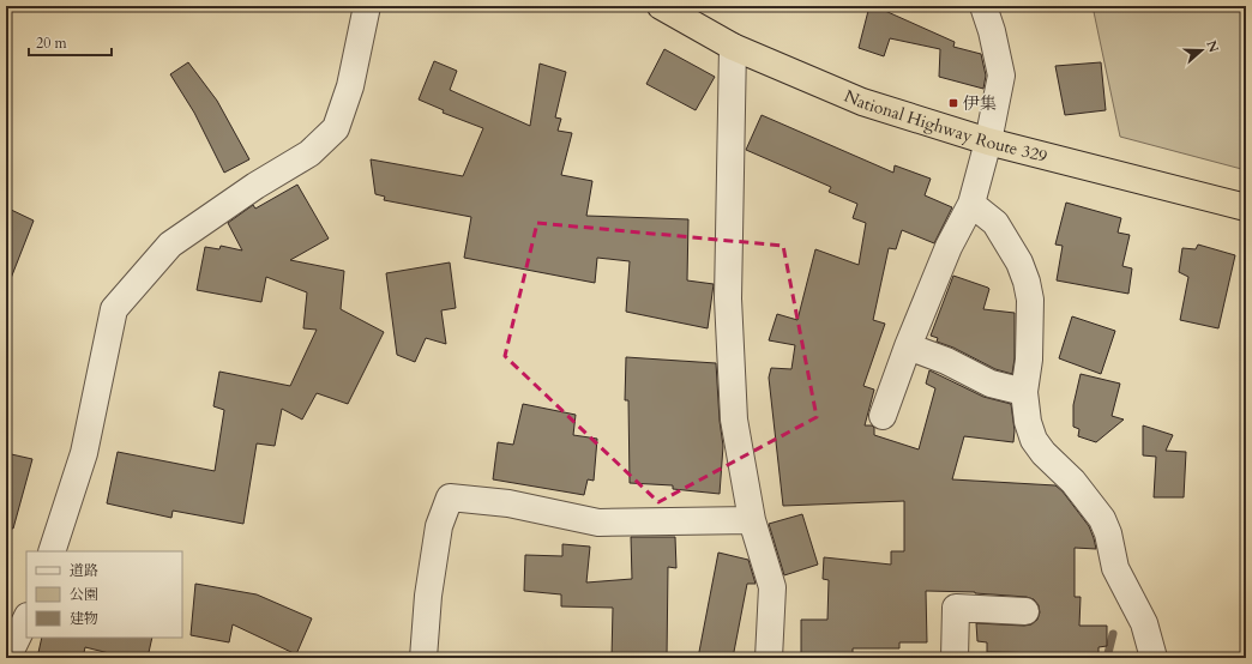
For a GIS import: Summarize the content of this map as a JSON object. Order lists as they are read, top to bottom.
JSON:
{
  "streets": {
    "highway": ["National Highway Route 329"]
  },
  "places": {
    "transit": ["伊集"]
  },
  "legend": ["道路", "公園", "建物"],
  "scale_bar": "20 m",
  "north": "right"
}
